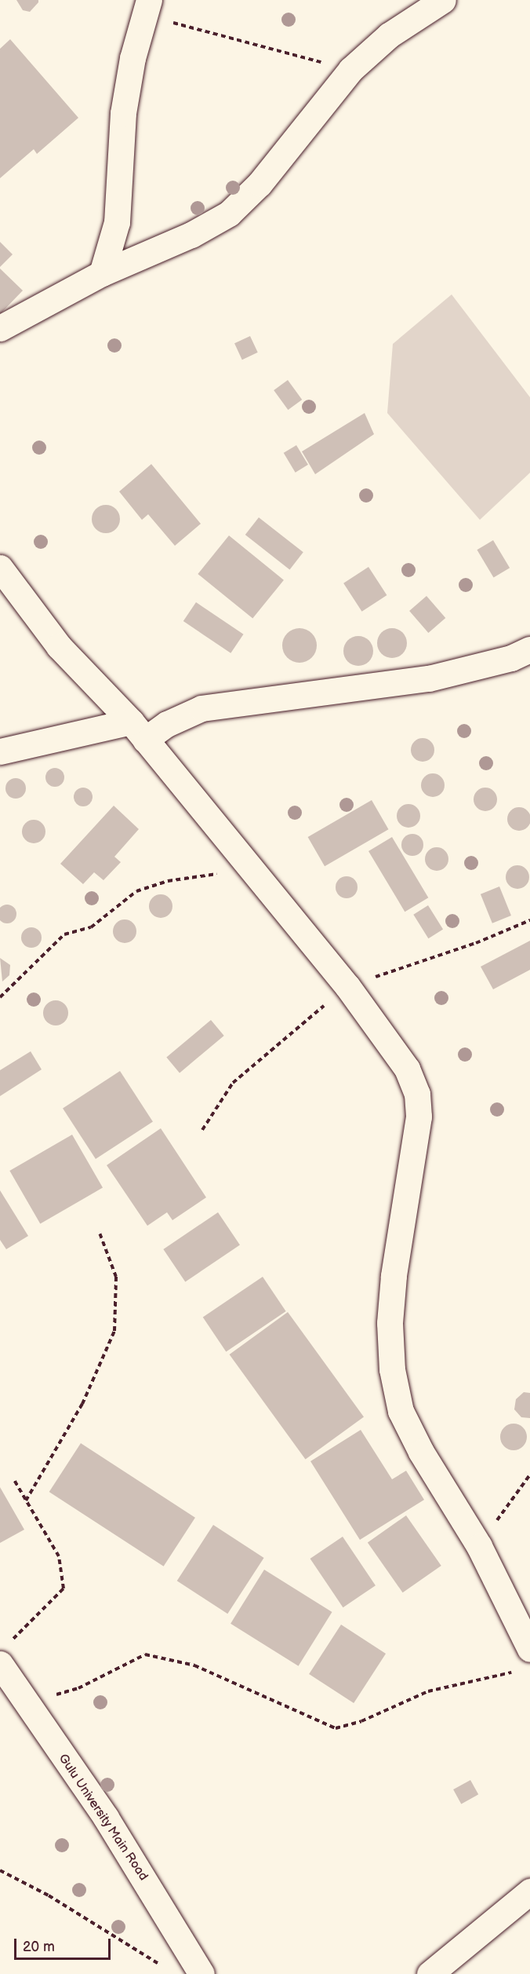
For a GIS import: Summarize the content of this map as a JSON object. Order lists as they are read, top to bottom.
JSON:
{
  "streets": {
    "street": ["Gulu University Main Road"]
  },
  "scale_bar": "20 m"
}
